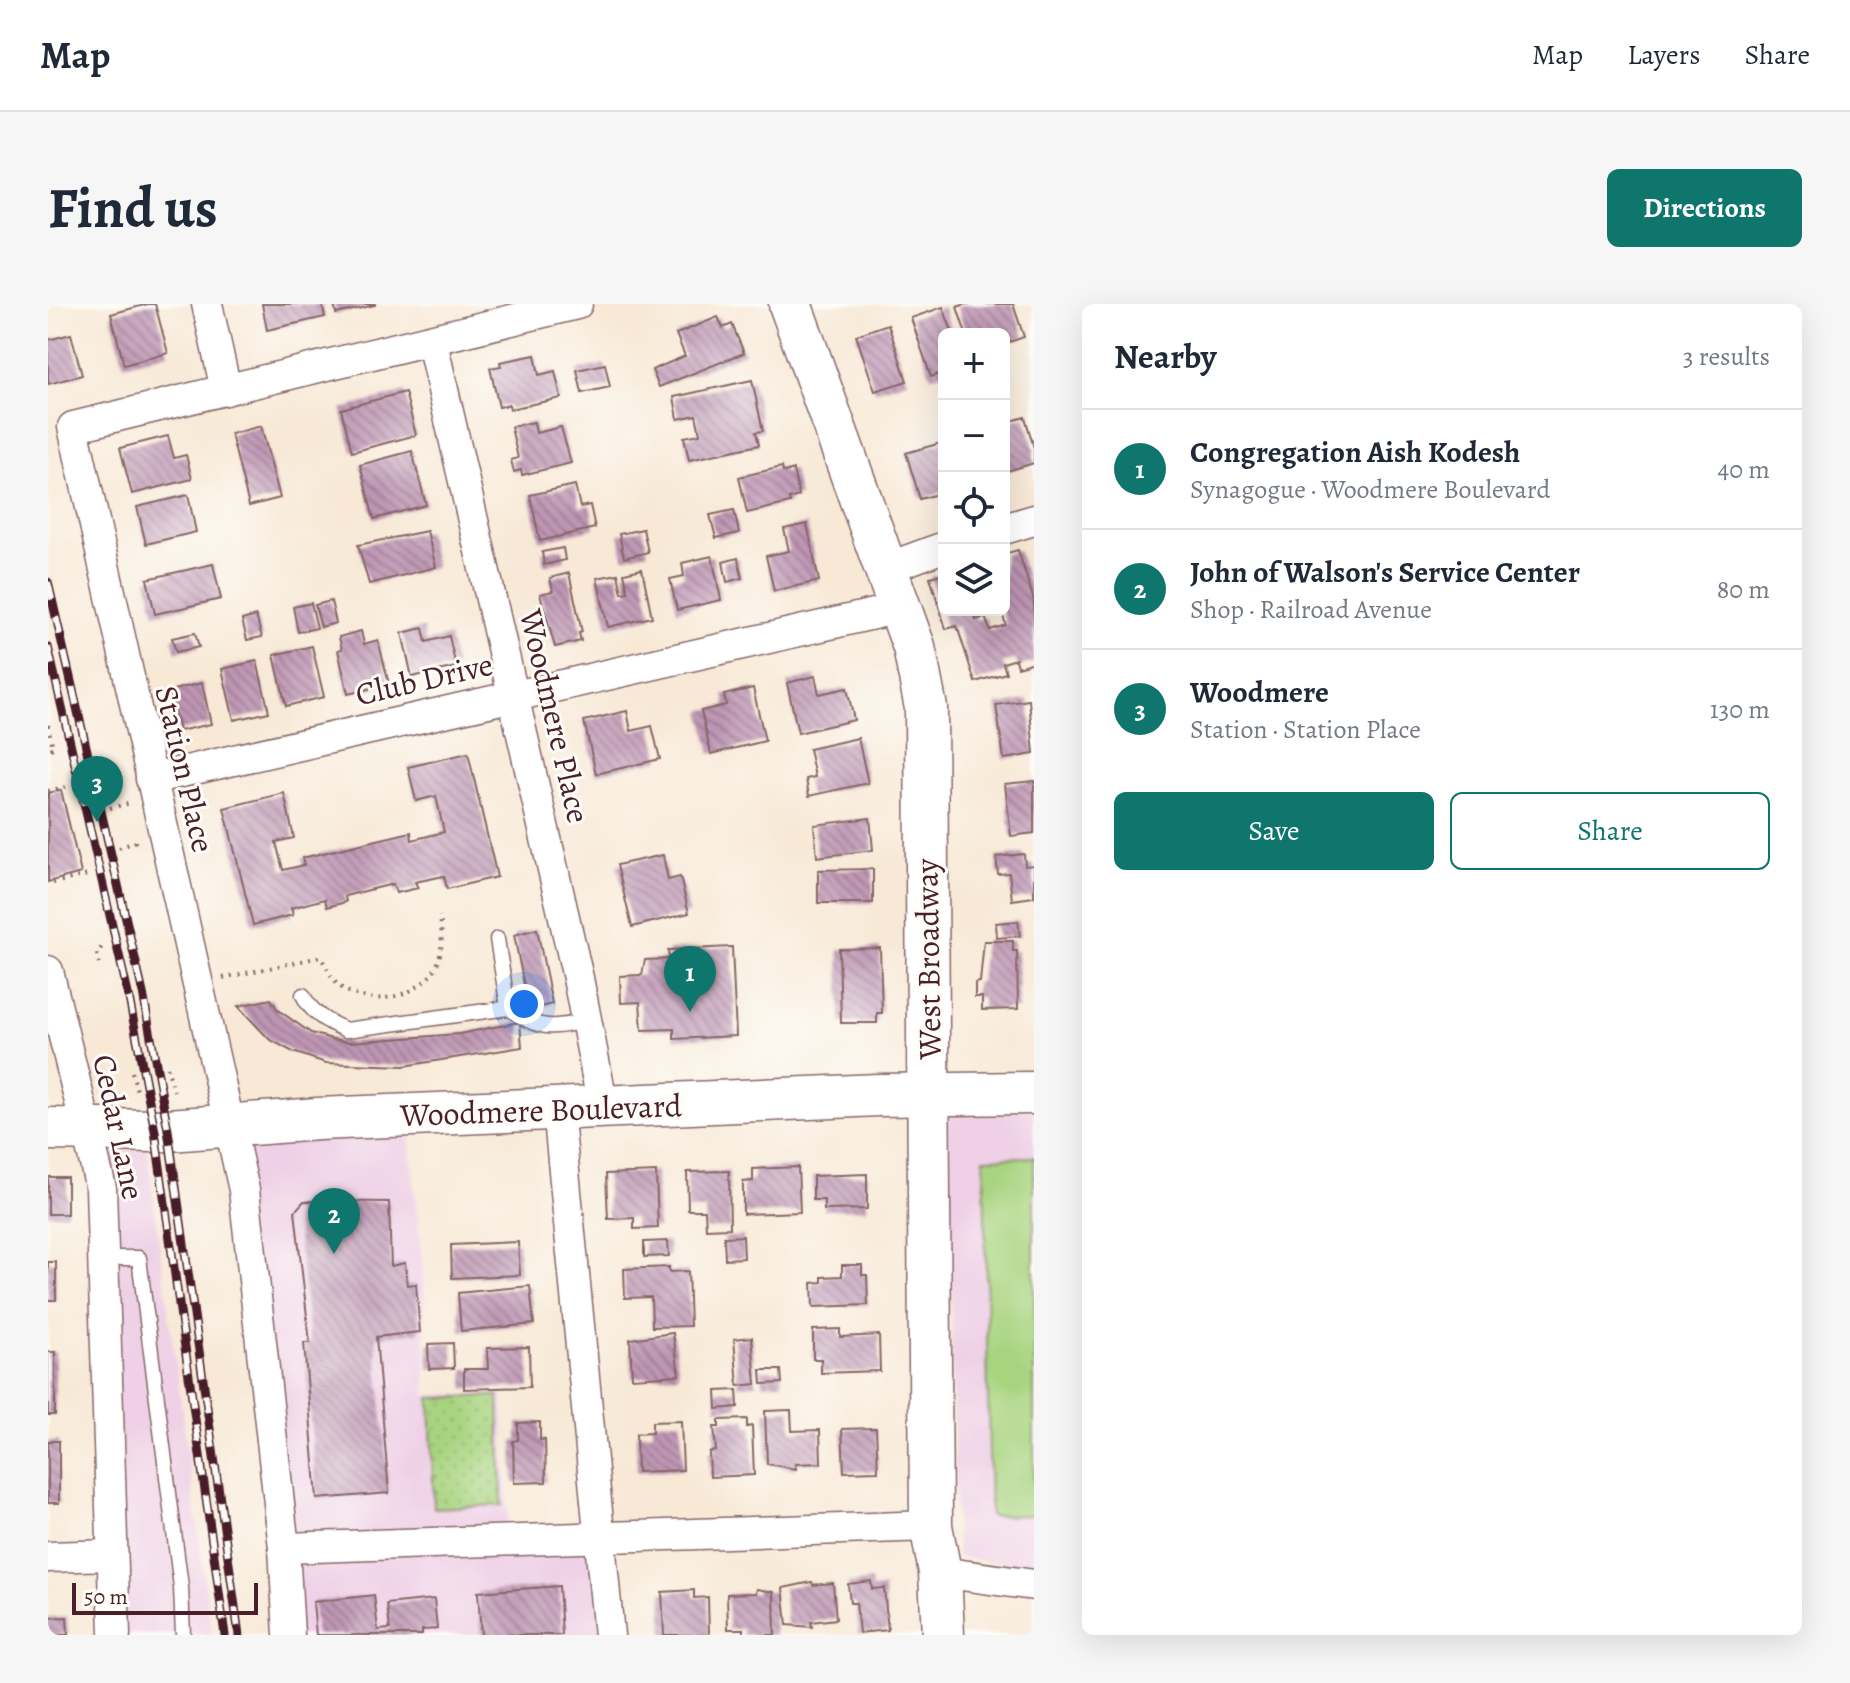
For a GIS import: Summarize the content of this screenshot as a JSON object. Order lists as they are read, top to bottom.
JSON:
{
  "streets": {
    "main road": ["West Broadway", "Woodmere Boulevard"],
    "street": [
      "Club Drive",
      "Woodmere Place",
      "Station Place",
      "Cedar Lane"
    ]
  },
  "crossings": [
    ["Club Drive", "Woodmere Place"],
    ["Club Drive", "Station Place"],
    ["Club Drive", "West Broadway"],
    ["Woodmere Place", "Woodmere Boulevard"],
    ["Station Place", "Woodmere Boulevard"],
    ["West Broadway", "Woodmere Boulevard"],
    ["Woodmere Boulevard", "Cedar Lane"]
  ],
  "scale_bar": "50 m",
  "page": {
    "header": "Map",
    "nav": ["Map", "Layers", "Share"],
    "buttons": [
      "Directions",
      ["Save", "Share"]
    ],
    "title": "Find us",
    "heading": ["Nearby", "3 results"],
    "map_buttons": ["+", "−"],
    "list": [
      {
        "mark": "1",
        "name": "Congregation Aish Kodesh",
        "note": "Synagogue · Woodmere Boulevard",
        "value": "40 m"
      },
      {
        "mark": "2",
        "name": "John of Walson's Service Center",
        "note": "Shop · Railroad Avenue",
        "value": "80 m"
      },
      {
        "mark": "3",
        "name": "Woodmere",
        "note": "Station · Station Place",
        "value": "130 m"
      }
    ],
    "pins": ["3", "1", "2"],
    "scale": "50 m"
  }
}
